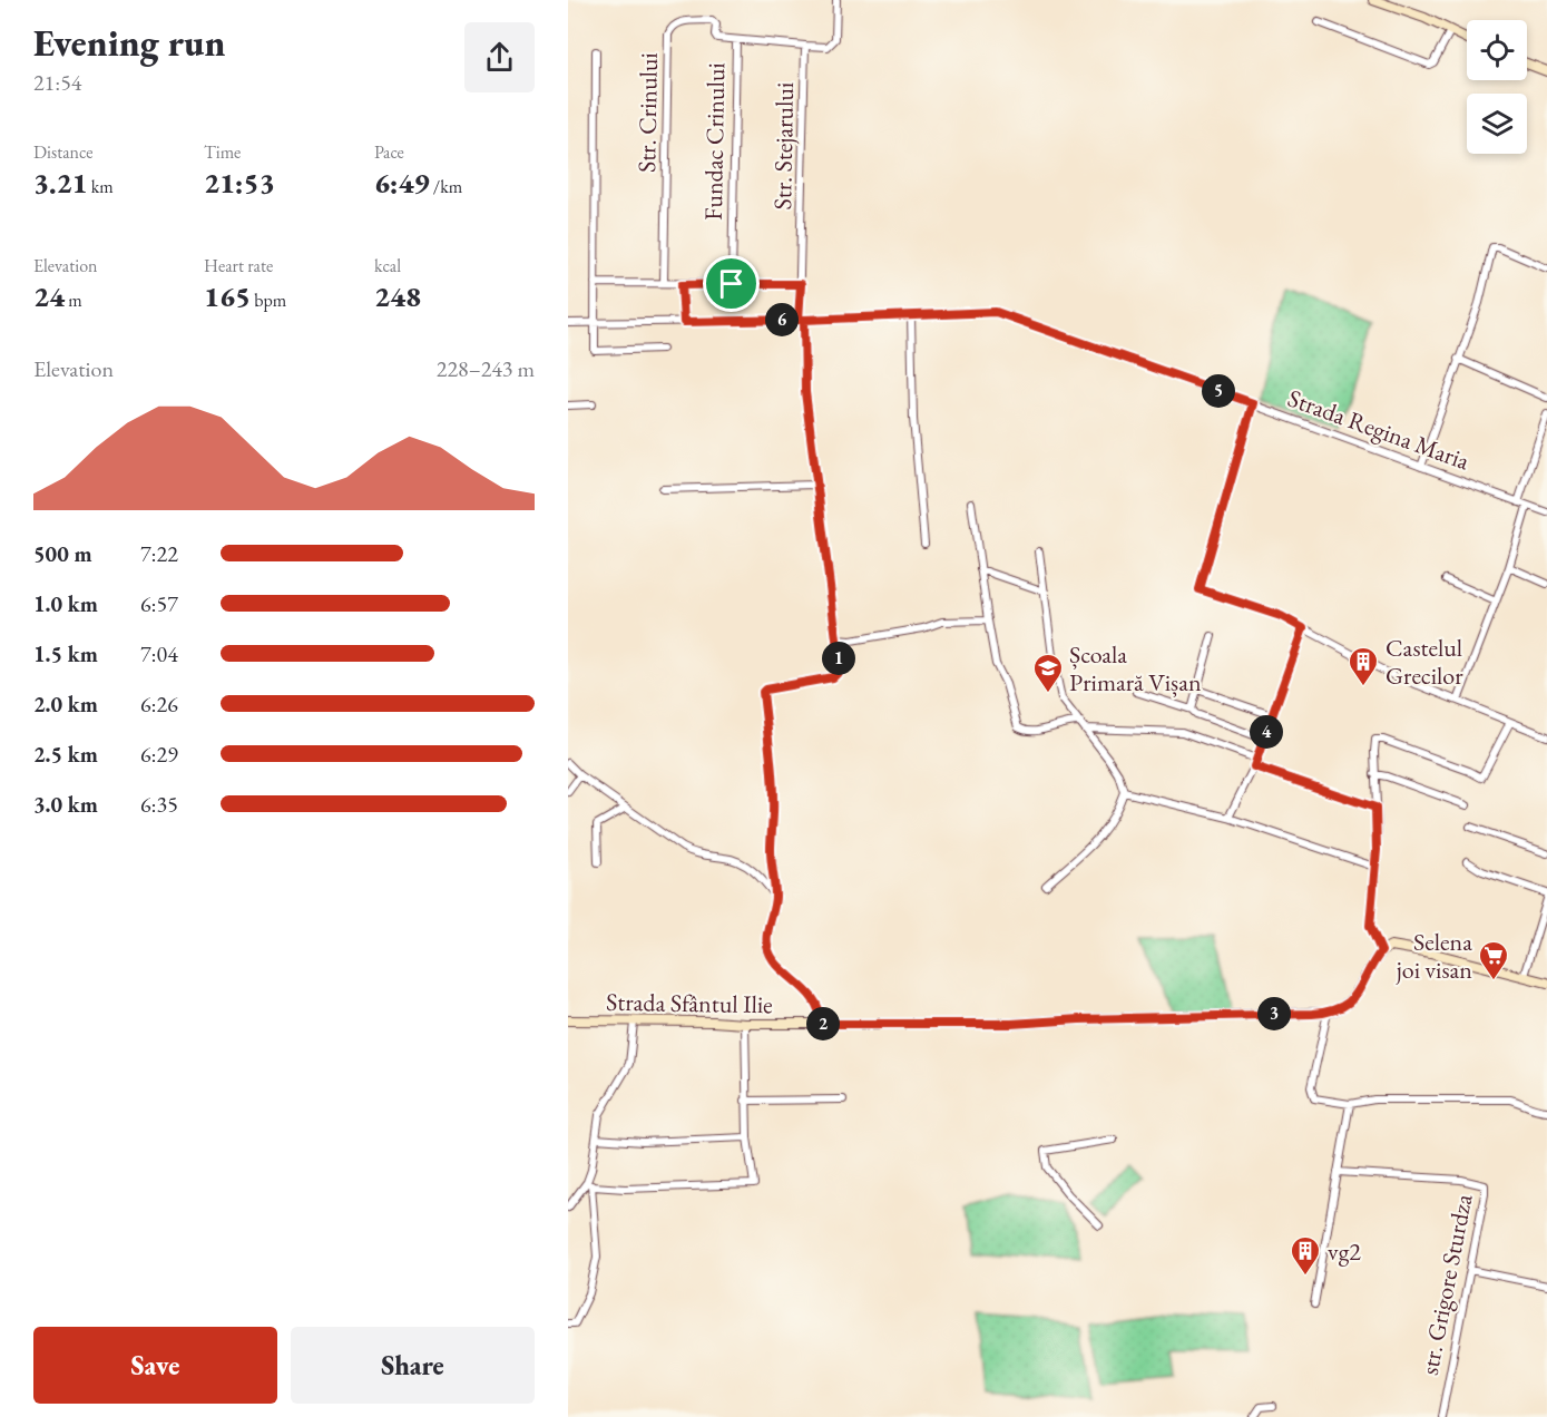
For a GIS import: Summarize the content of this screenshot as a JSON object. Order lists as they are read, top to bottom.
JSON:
{
  "streets": {
    "street": [
      "Str. Crinului",
      "Fundac Crinului",
      "Str. Stejarului",
      "Strada Regina Maria",
      "Strada Sfântul Ilie",
      "str. Grigore Sturdza"
    ]
  },
  "crossings": [
    ["Str. Crinului", "Fundac Crinului"],
    ["Str. Stejarului", "Strada Regina Maria"]
  ],
  "places": {
    "building": ["Castelul Grecilor", "vg2"],
    "school or university": ["Școala Primară Vișan"],
    "supermarket": ["Selena joi visan"]
  },
  "page": {
    "heading": ["Evening run", "21:54"],
    "stats": [
      ["Distance", "3.21 km"],
      ["Time", "21:53"],
      ["Pace", "6:49 /km"],
      ["Elevation", "24 m"],
      ["Heart rate", "165 bpm"],
      ["kcal", "248"]
    ],
    "pins": [
      "6",
      "5",
      "1",
      "4",
      "3",
      "2"
    ],
    "chart": ["Elevation", "228–243 m"],
    "list": [
      {
        "name": "500 m",
        "note": "7:22"
      },
      {
        "name": "1.0 km",
        "note": "6:57"
      },
      {
        "name": "1.5 km",
        "note": "7:04"
      },
      {
        "name": "2.0 km",
        "note": "6:26"
      },
      {
        "name": "2.5 km",
        "note": "6:29"
      },
      {
        "name": "3.0 km",
        "note": "6:35"
      }
    ],
    "buttons": ["Save", "Share"]
  }
}
